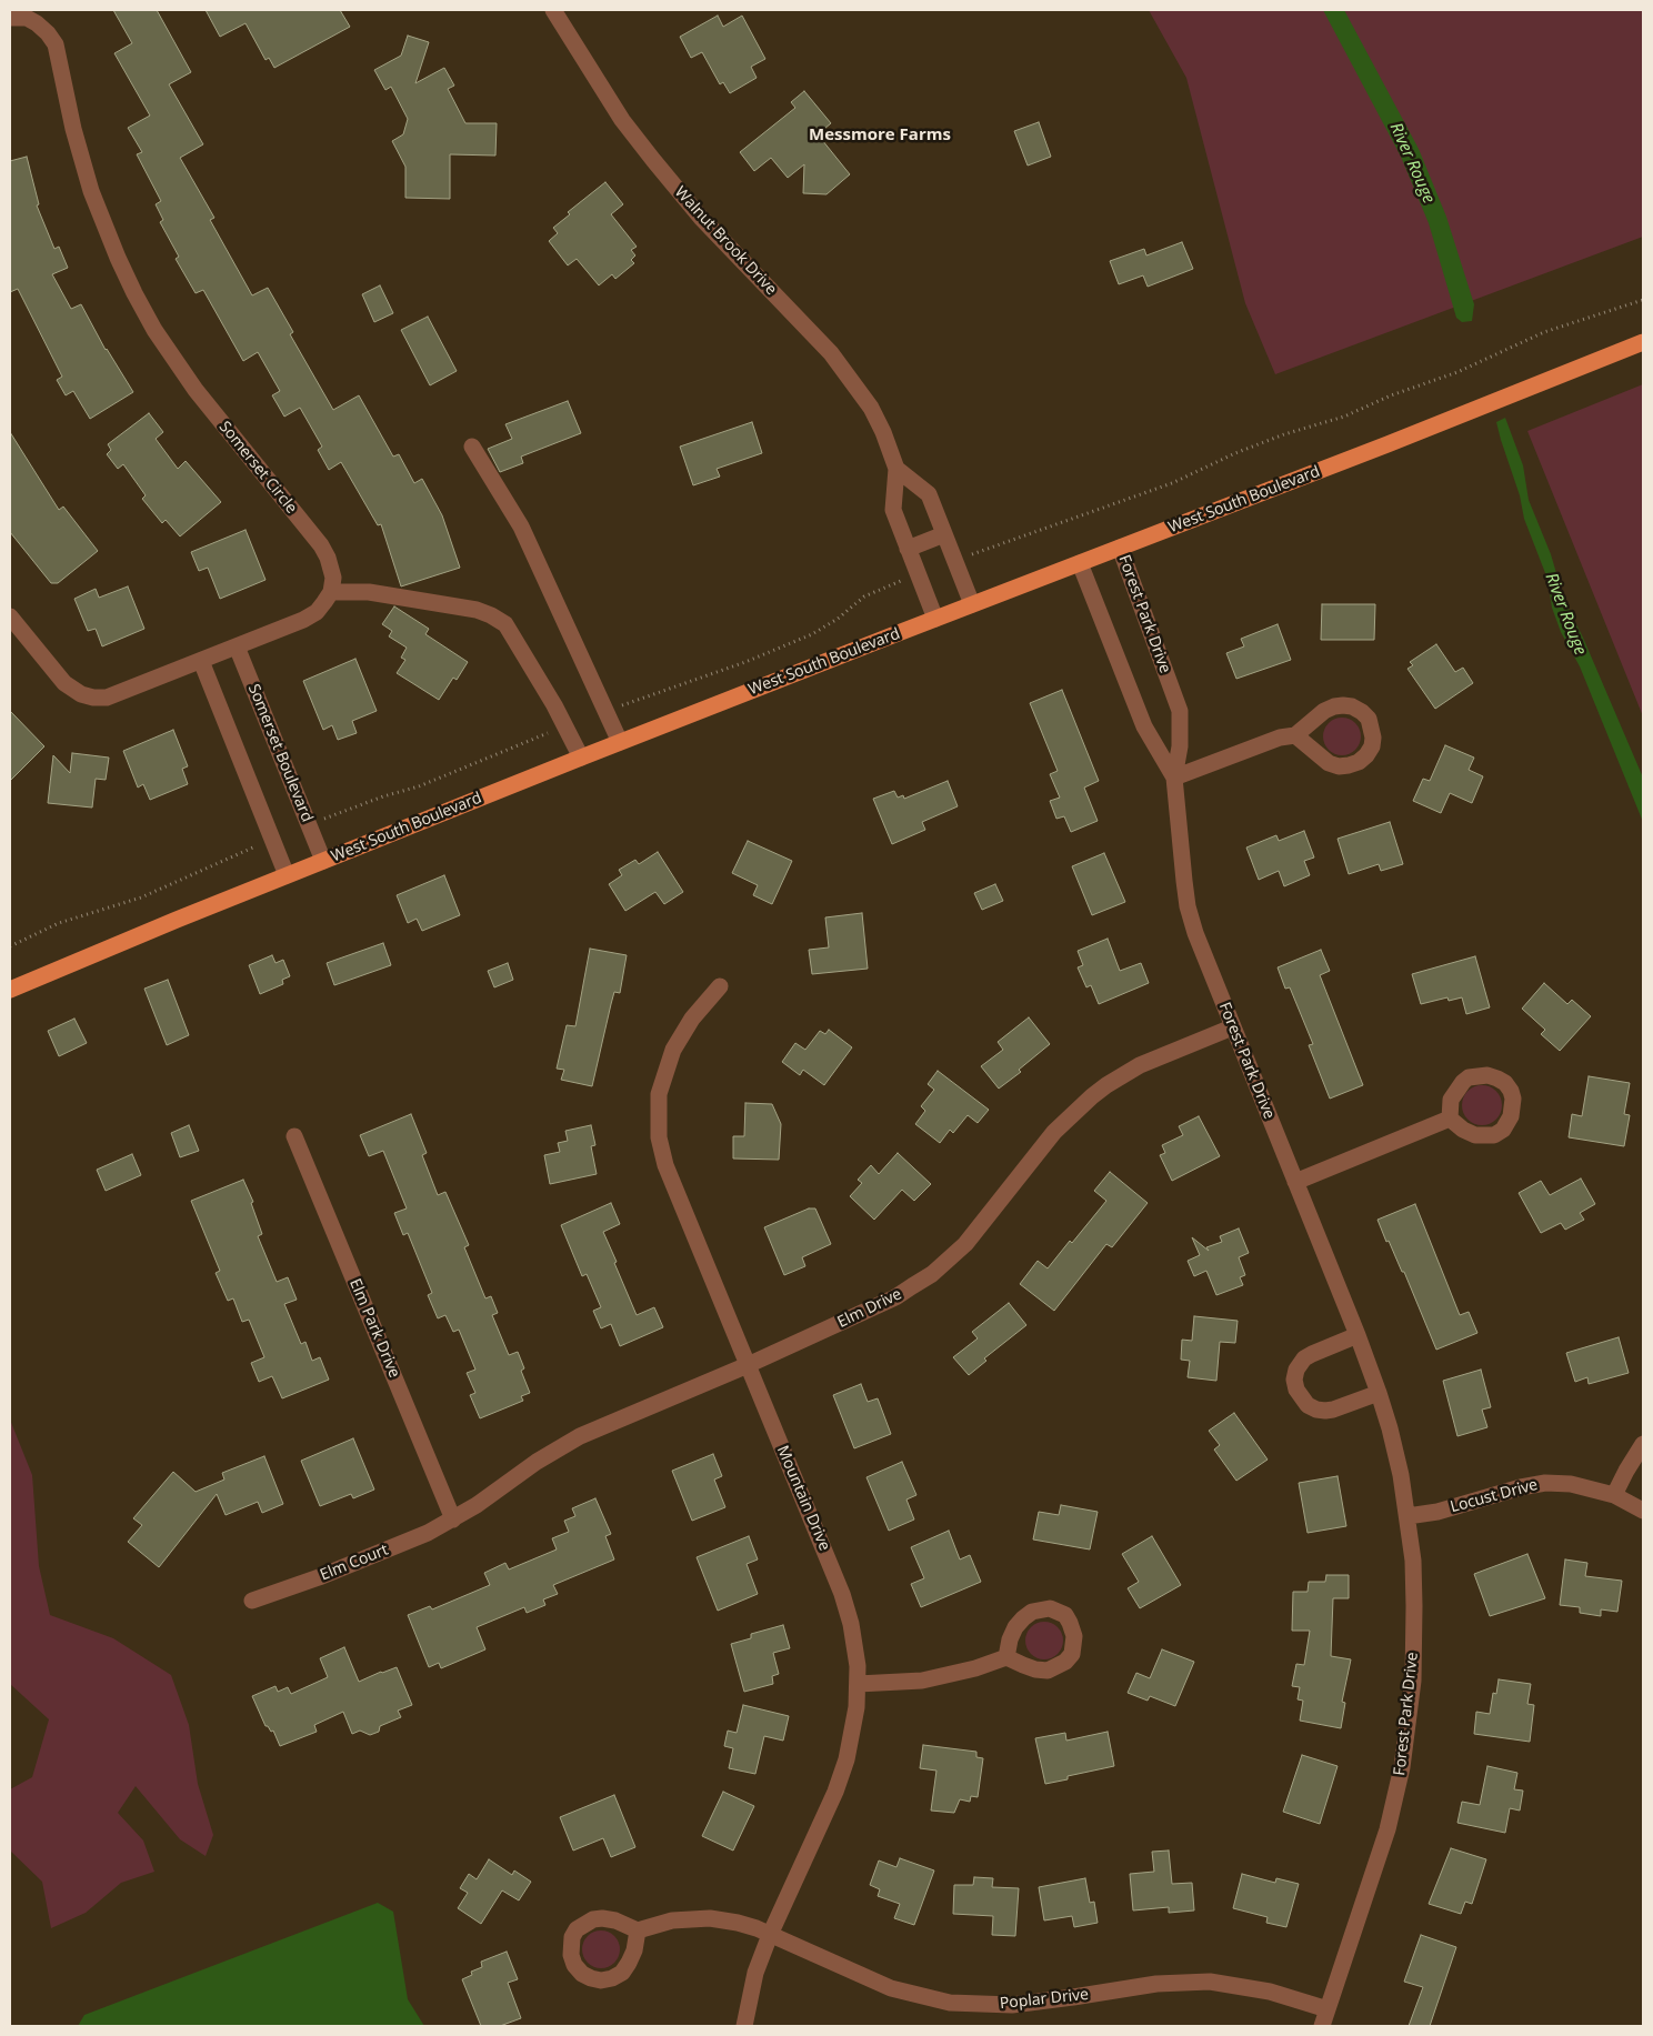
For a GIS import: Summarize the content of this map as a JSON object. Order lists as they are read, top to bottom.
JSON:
{
  "streets": {
    "main road": ["West South Boulevard"],
    "street": [
      "Walnut Brook Drive",
      "Somerset Circle",
      "Forest Park Drive",
      "Somerset Boulevard",
      "Elm Drive",
      "Elm Park Drive",
      "Locust Drive",
      "Mountain Drive",
      "Elm Court",
      "Poplar Drive"
    ]
  },
  "crossings": [
    ["Walnut Brook Drive", "West South Boulevard"],
    ["West South Boulevard", "Forest Park Drive"],
    ["West South Boulevard", "Somerset Boulevard"],
    ["Forest Park Drive", "Elm Drive"],
    ["Forest Park Drive", "Locust Drive"],
    ["Forest Park Drive", "Poplar Drive"],
    ["Elm Drive", "Elm Park Drive"],
    ["Elm Drive", "Mountain Drive"],
    ["Elm Drive", "Elm Court"],
    ["Elm Park Drive", "Elm Court"],
    ["Mountain Drive", "Poplar Drive"]
  ],
  "districts": ["Messmore Farms"],
  "water": ["River Rouge"]
}
